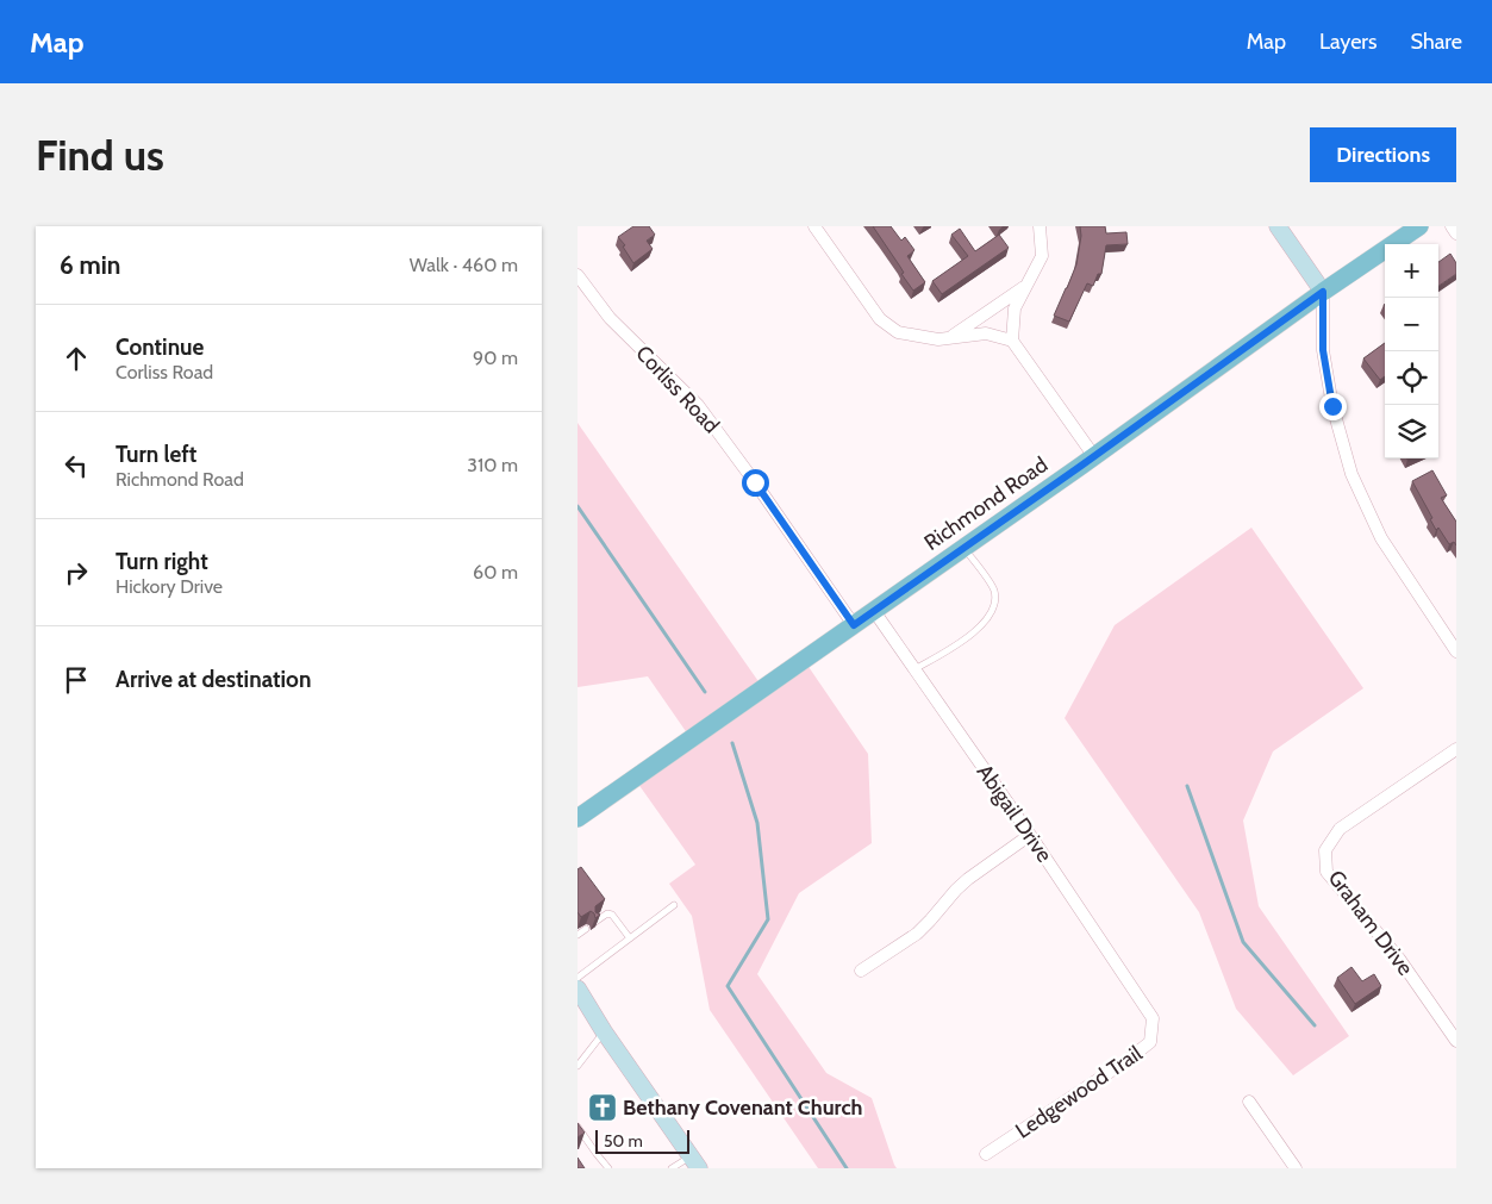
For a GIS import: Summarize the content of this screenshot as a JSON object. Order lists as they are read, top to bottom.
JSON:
{
  "streets": {
    "main road": ["Richmond Road"],
    "street": [
      "Corliss Road",
      "Abigail Drive",
      "Graham Drive",
      "Ledgewood Trail"
    ]
  },
  "crossings": [
    ["Corliss Road", "Richmond Road"],
    ["Richmond Road", "Abigail Drive"],
    ["Abigail Drive", "Ledgewood Trail"]
  ],
  "places": {
    "church": ["Bethany Covenant Church"]
  },
  "scale_bar": "50 m",
  "page": {
    "header": "Map",
    "nav": ["Map", "Layers", "Share"],
    "buttons": "Directions",
    "title": "Find us",
    "heading": ["6 min", "Walk · 460 m"],
    "map_buttons": ["+", "−"],
    "list": [
      ["Continue", "Corliss Road", "90 m"],
      ["Turn left", "Richmond Road", "310 m"],
      ["Turn right", "Hickory Drive", "60 m"],
      "Arrive at destination"
    ],
    "scale": "50 m"
  }
}
